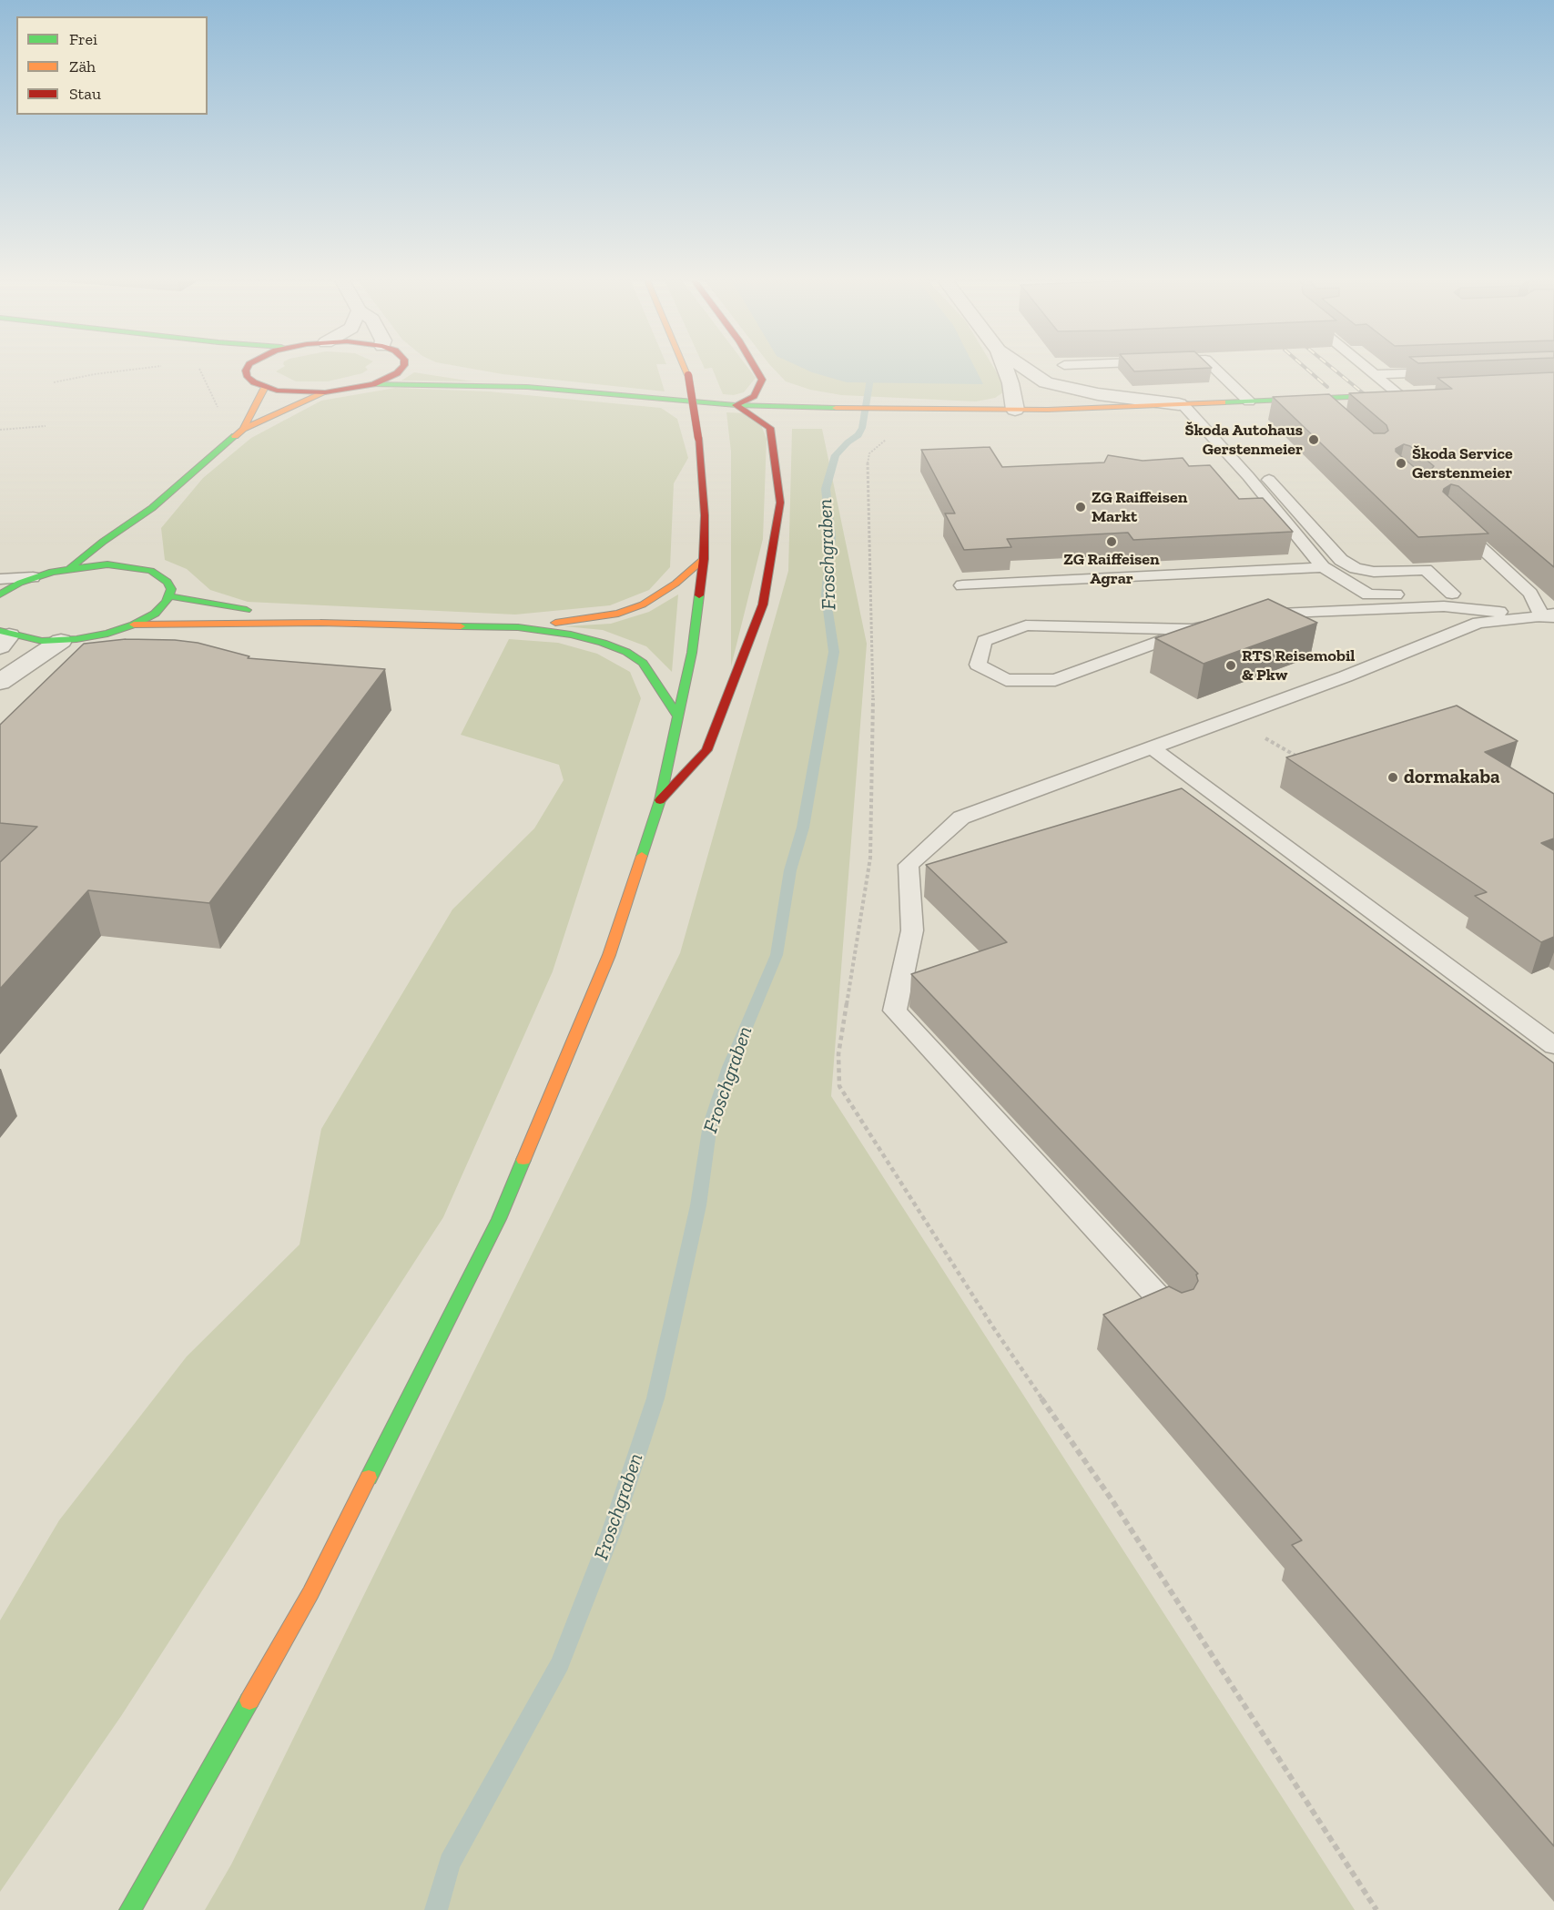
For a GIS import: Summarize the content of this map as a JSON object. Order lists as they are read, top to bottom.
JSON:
{
  "water": ["Froschgraben"],
  "places": [
    "Škoda Autohaus Gerstenmeier",
    "Škoda Service Gerstenmeier",
    "ZG Raiffeisen Markt",
    "ZG Raiffeisen Agrar",
    "RTS Reisemobil & Pkw",
    "dormakaba"
  ],
  "legend": ["Frei", "Zäh", "Stau"]
}
